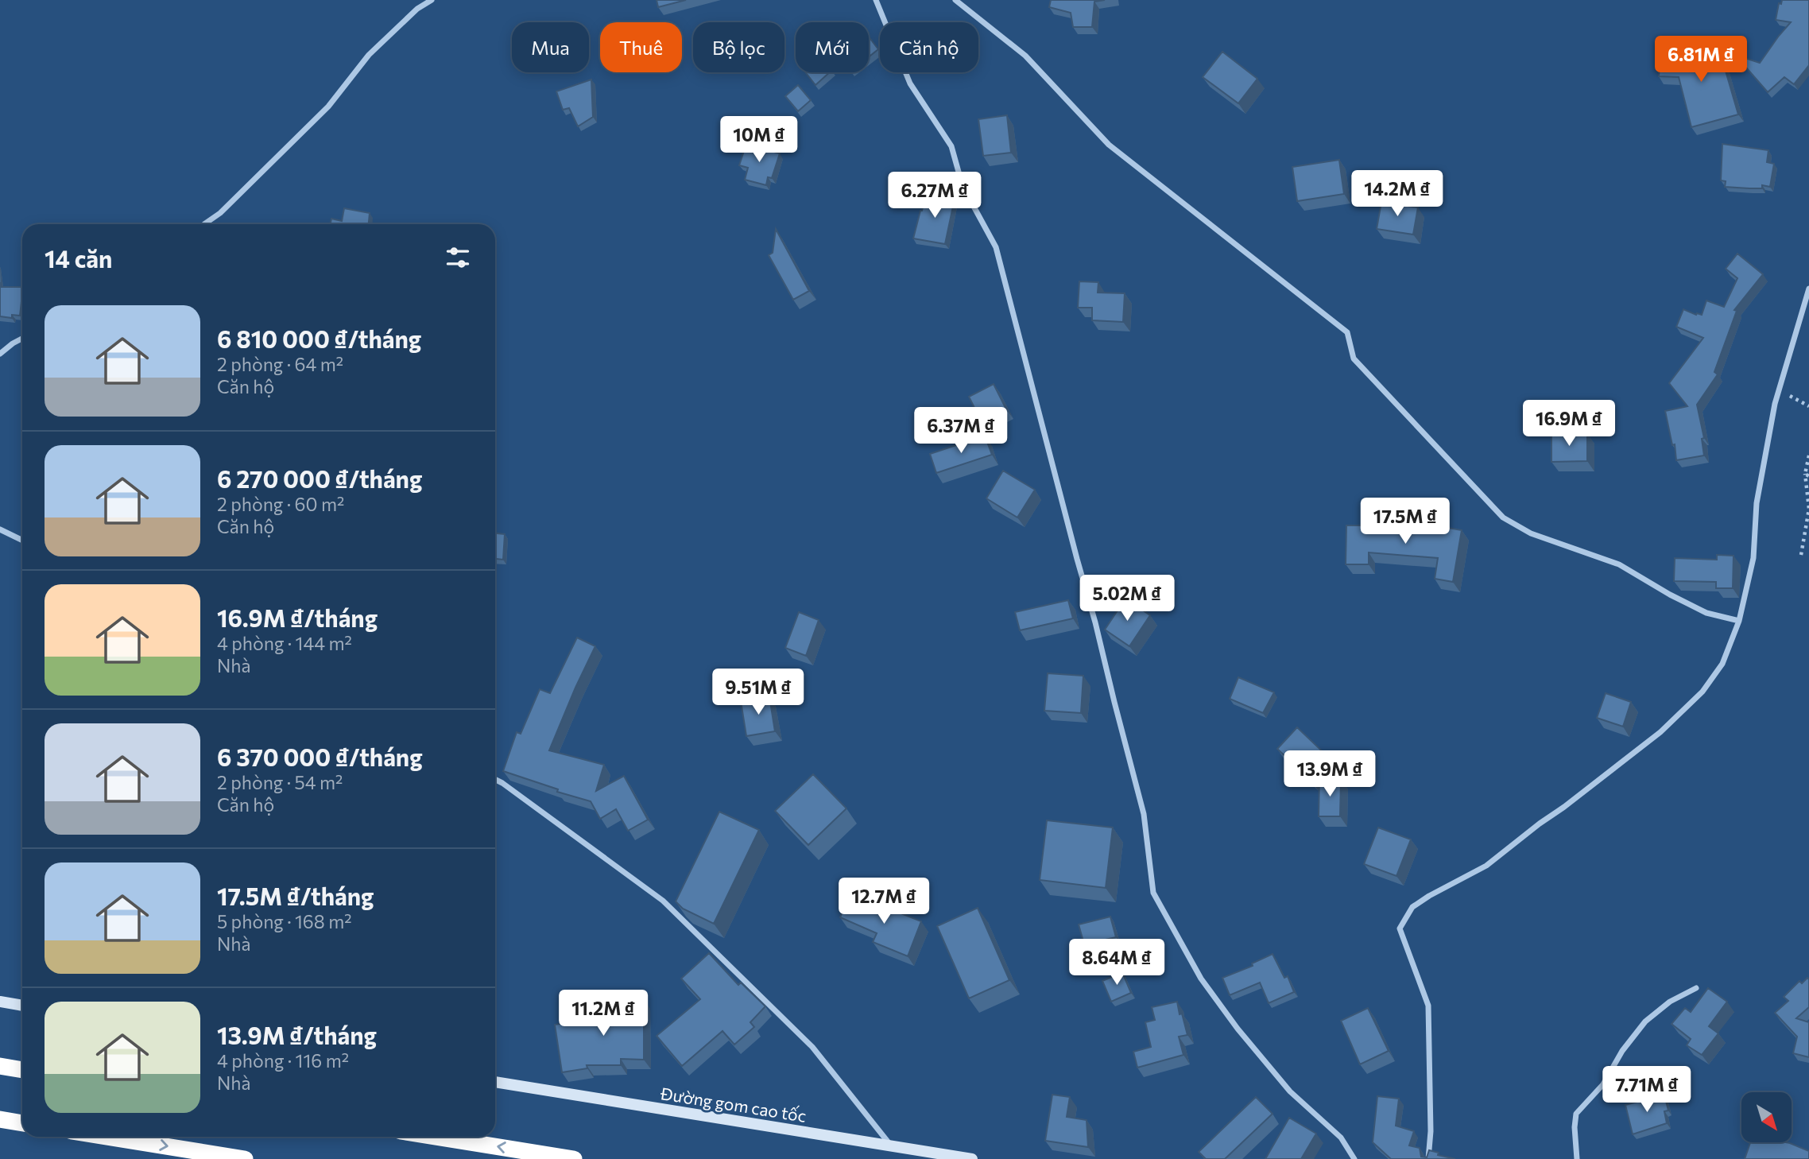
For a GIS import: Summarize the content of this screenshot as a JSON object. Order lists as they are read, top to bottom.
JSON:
{
  "streets": {
    "main road": ["Đường gom cao tốc"]
  },
  "north": "bottom right",
  "page": {
    "chip": [
      "Mua",
      "Thuê",
      "Bộ lọc",
      "Mới",
      "Căn hộ"
    ],
    "price": [
      "6.81M ₫",
      "10M ₫",
      "14.2M ₫",
      "6.27M ₫",
      "16.9M ₫",
      "6.37M ₫",
      "17.5M ₫",
      "5.02M ₫",
      "9.51M ₫",
      "13.9M ₫",
      "12.7M ₫",
      "8.64M ₫",
      "11.2M ₫",
      "7.71M ₫"
    ],
    "heading": "14 căn",
    "list": [
      {
        "name": "6 810 000 ₫/tháng",
        "note": "2 phòng · 64 m² · Căn hộ"
      },
      {
        "name": "6 270 000 ₫/tháng",
        "note": "2 phòng · 60 m² · Căn hộ"
      },
      {
        "name": "16.9M ₫/tháng",
        "note": "4 phòng · 144 m² · Nhà"
      },
      {
        "name": "6 370 000 ₫/tháng",
        "note": "2 phòng · 54 m² · Căn hộ"
      },
      {
        "name": "17.5M ₫/tháng",
        "note": "5 phòng · 168 m² · Nhà"
      },
      {
        "name": "13.9M ₫/tháng",
        "note": "4 phòng · 116 m² · Nhà"
      }
    ]
  }
}
